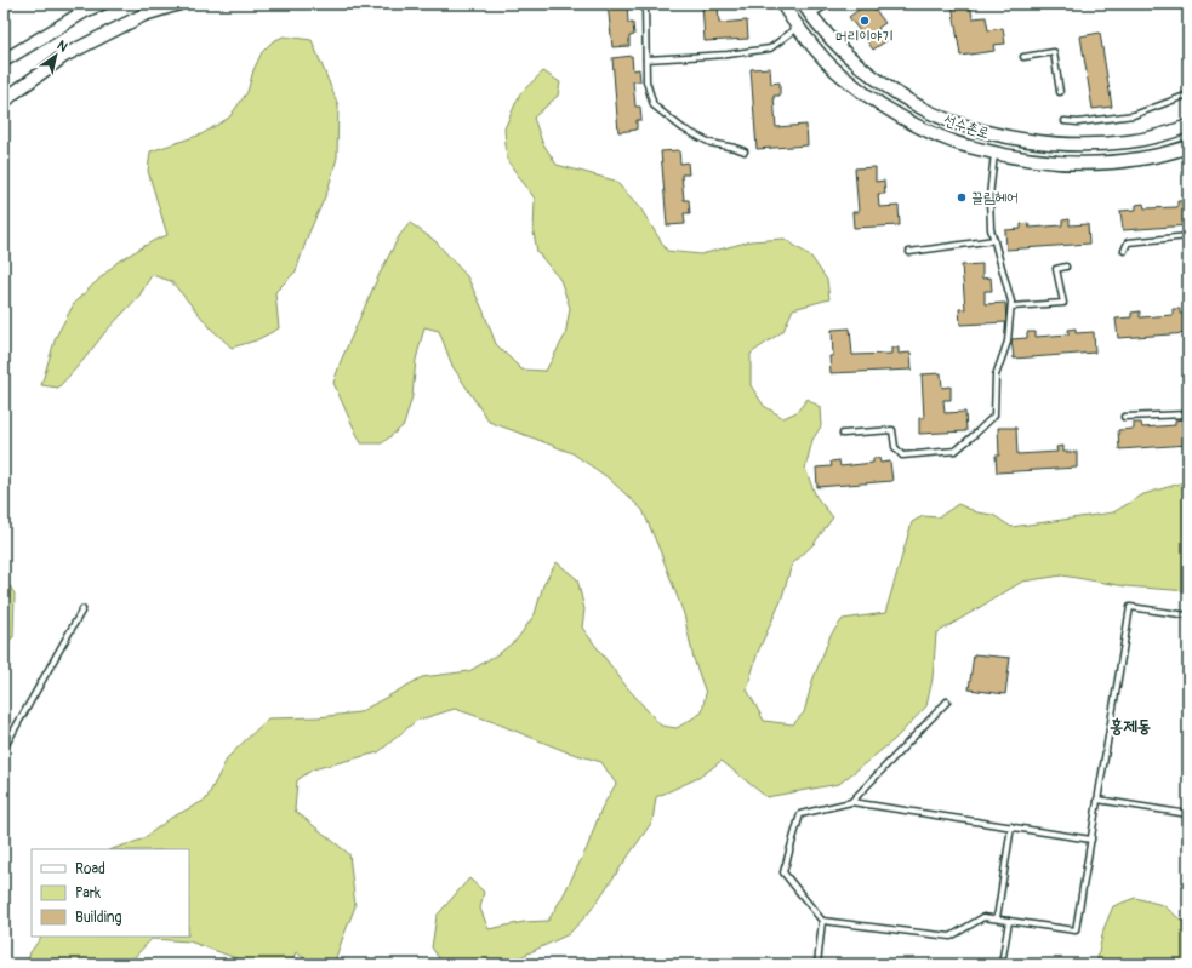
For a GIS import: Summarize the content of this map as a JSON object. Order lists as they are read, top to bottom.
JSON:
{
  "streets": {
    "street": ["선수촌로"]
  },
  "districts": ["홍제동"],
  "places": ["머리이야기", "끌림헤어"],
  "legend": ["Road", "Park", "Building"],
  "north": "top right"
}
